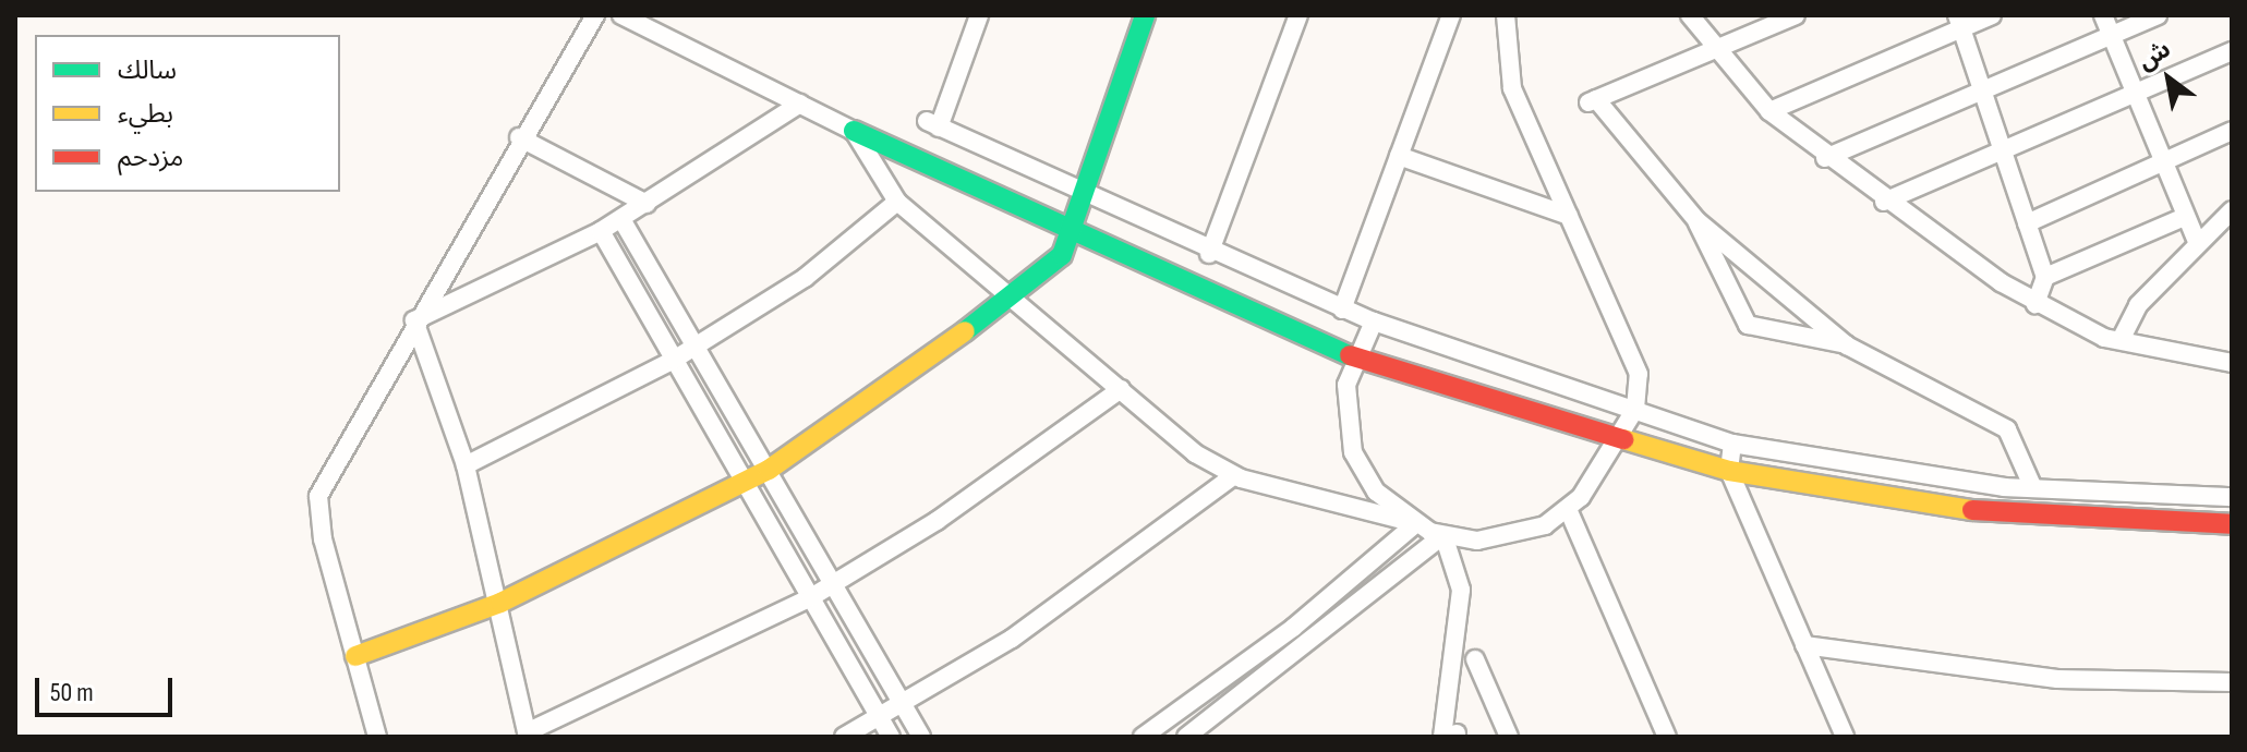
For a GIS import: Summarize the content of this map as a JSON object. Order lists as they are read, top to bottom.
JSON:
{
  "legend": ["سالك", "بطيء", "مزدحم"],
  "scale_bar": "50 m",
  "north": "top left"
}
